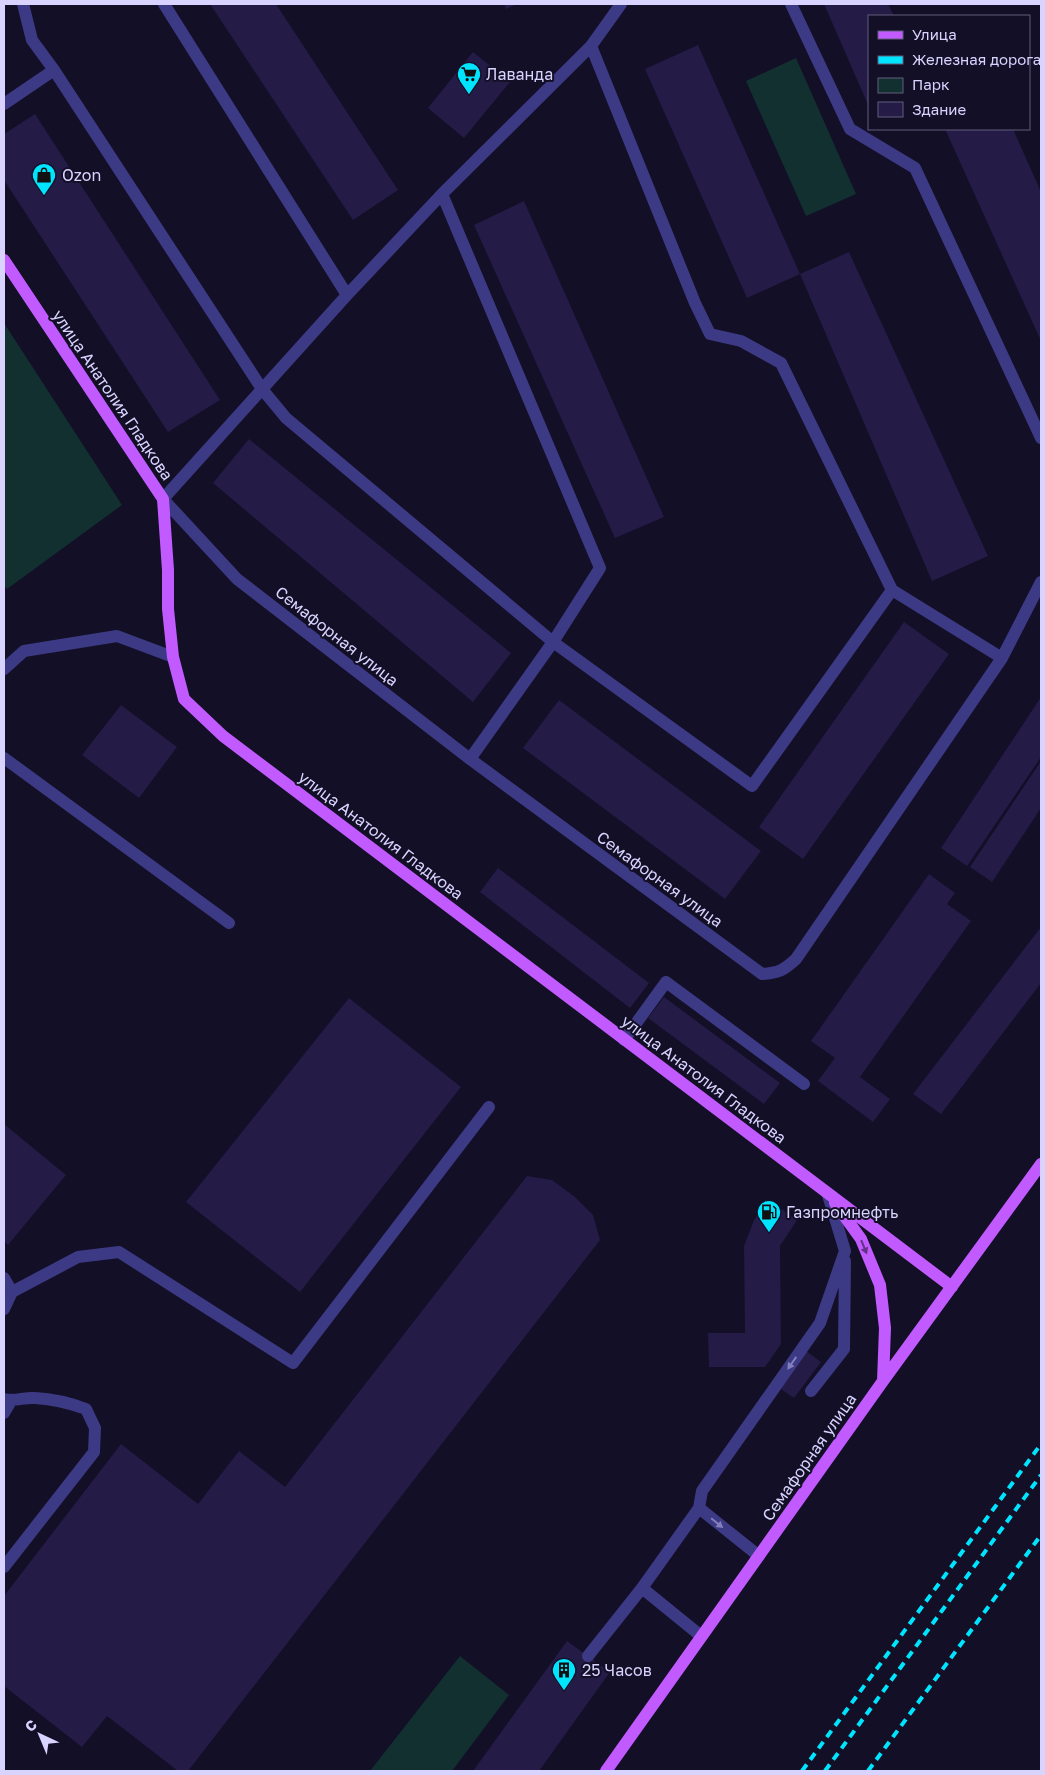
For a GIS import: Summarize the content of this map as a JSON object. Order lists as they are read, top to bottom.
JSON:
{
  "streets": {
    "main road": ["улица Анатолия Гладкова", "Семафорная улица"]
  },
  "crossings": [
    ["улица Анатолия Гладкова", "Семафорная улица"]
  ],
  "places": {
    "supermarket": ["Лаванда"],
    "shop": ["Ozon"],
    "fuel station": ["Газпромнефть"],
    "building": ["25 Часов"]
  },
  "legend": [
    "Улица",
    "Железная дорога",
    "Парк",
    "Здание"
  ],
  "north": "top left"
}
